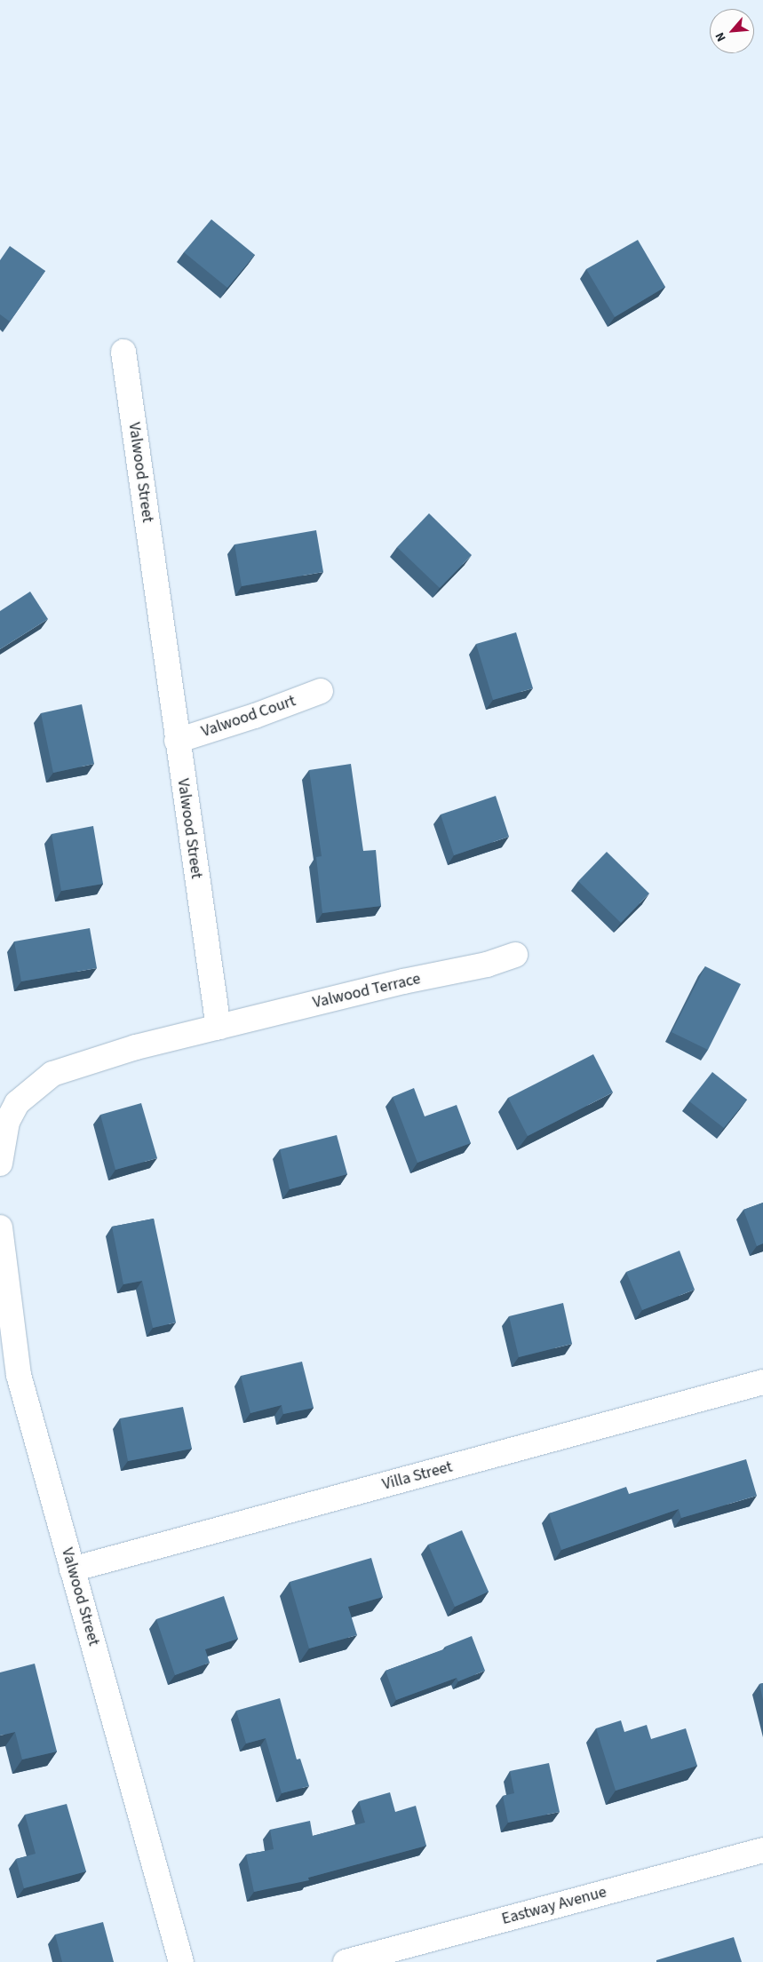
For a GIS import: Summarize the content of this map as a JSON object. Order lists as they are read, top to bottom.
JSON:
{
  "streets": {
    "street": [
      "Valwood Street",
      "Valwood Court",
      "Valwood Terrace",
      "Villa Street",
      "Eastway Avenue"
    ]
  },
  "crossings": [
    ["Valwood Street", "Valwood Court"],
    ["Valwood Street", "Valwood Terrace"],
    ["Valwood Street", "Villa Street"]
  ],
  "north": "bottom left"
}
